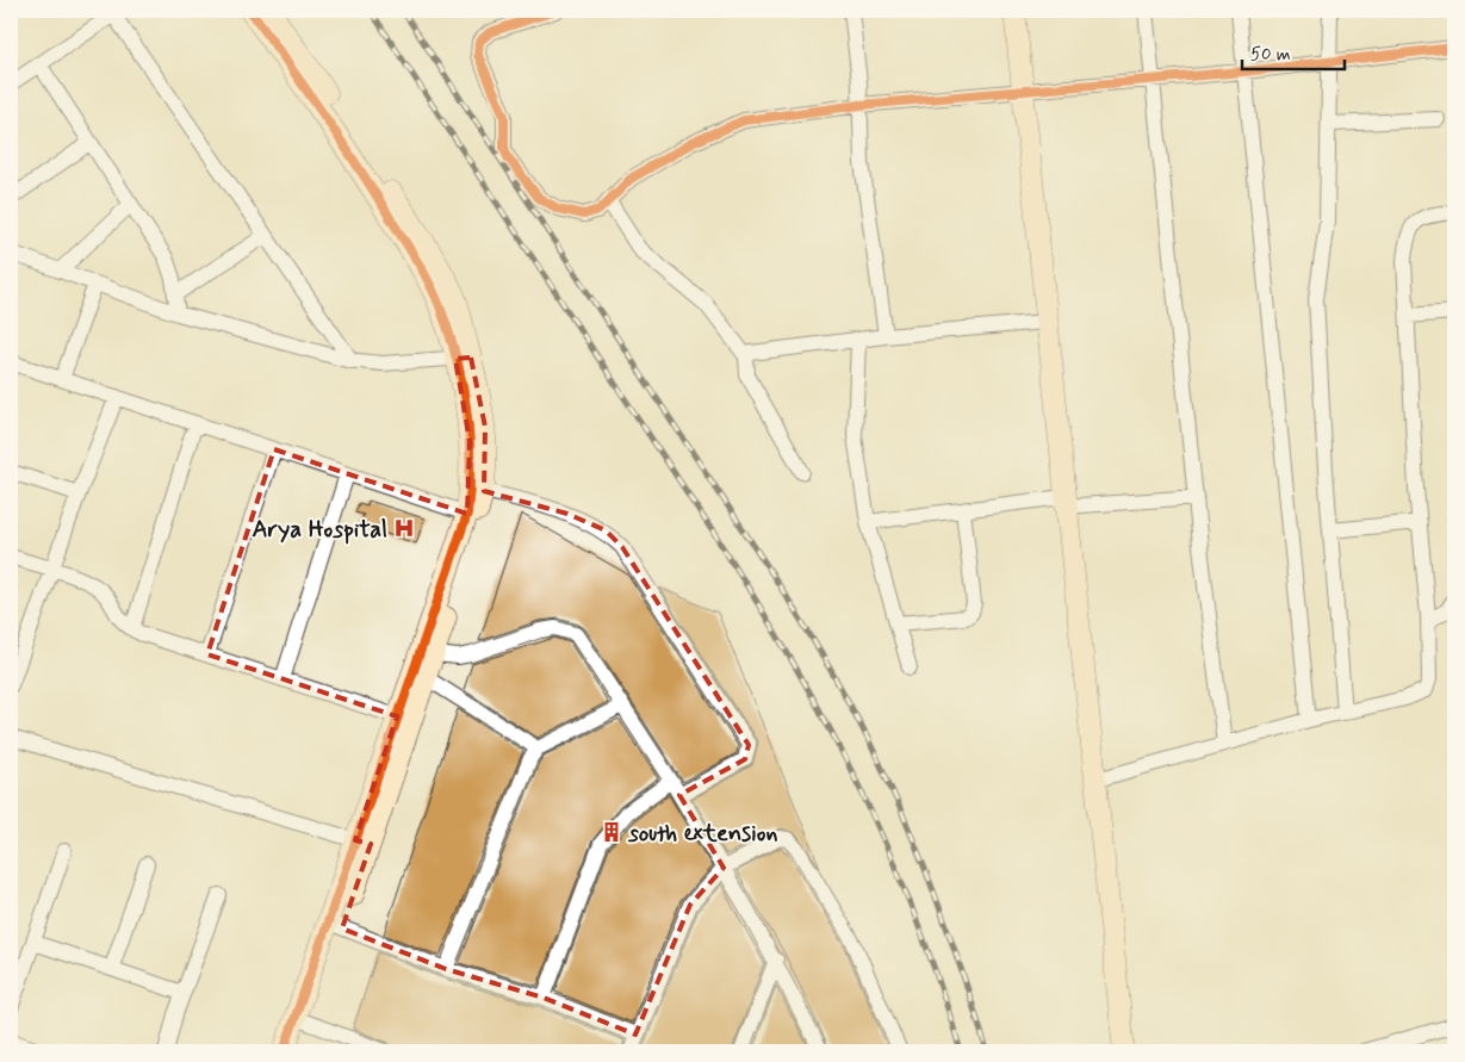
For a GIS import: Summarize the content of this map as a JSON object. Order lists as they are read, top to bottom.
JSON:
{
  "places": {
    "hospital": ["Arya Hospital"],
    "building": ["south extension"]
  },
  "scale_bar": "50 m"
}
